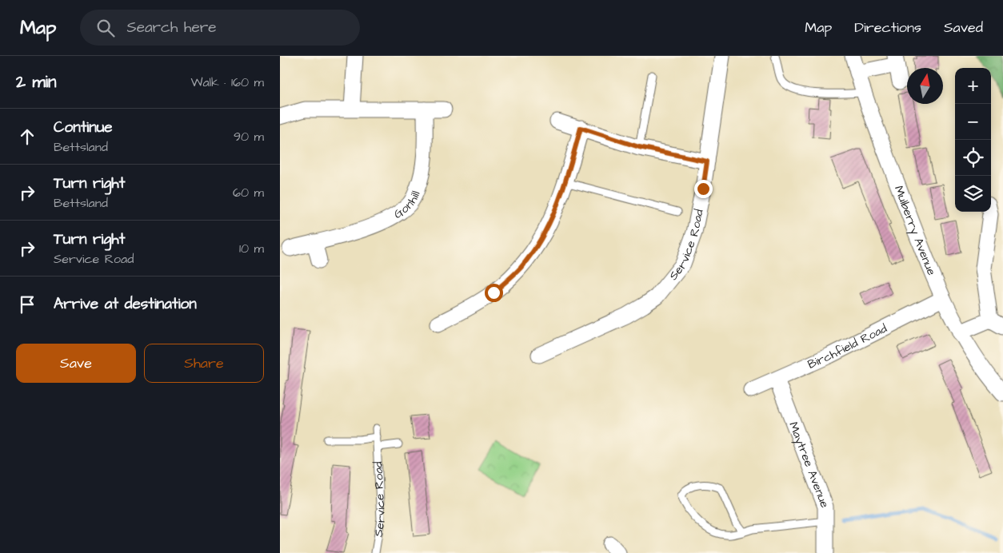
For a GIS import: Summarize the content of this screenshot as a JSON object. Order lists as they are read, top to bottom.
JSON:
{
  "streets": {
    "street": [
      "Gonhill",
      "Mulberry Avenue",
      "Service Road",
      "Birchfield Road",
      "Maytree Avenue"
    ]
  },
  "crossings": [
    ["Mulberry Avenue", "Birchfield Road"],
    ["Birchfield Road", "Maytree Avenue"]
  ],
  "north": "top",
  "page": {
    "header": "Map",
    "search": "Search here",
    "nav": ["Map", "Directions", "Saved"],
    "heading": ["2 min", "Walk · 160 m"],
    "map_buttons": ["+", "−"],
    "list": [
      ["Continue", "Bettsland", "90 m"],
      ["Turn right", "Bettsland", "60 m"],
      ["Turn right", "Service Road", "10 m"],
      "Arrive at destination"
    ],
    "buttons": ["Save", "Share"]
  }
}
